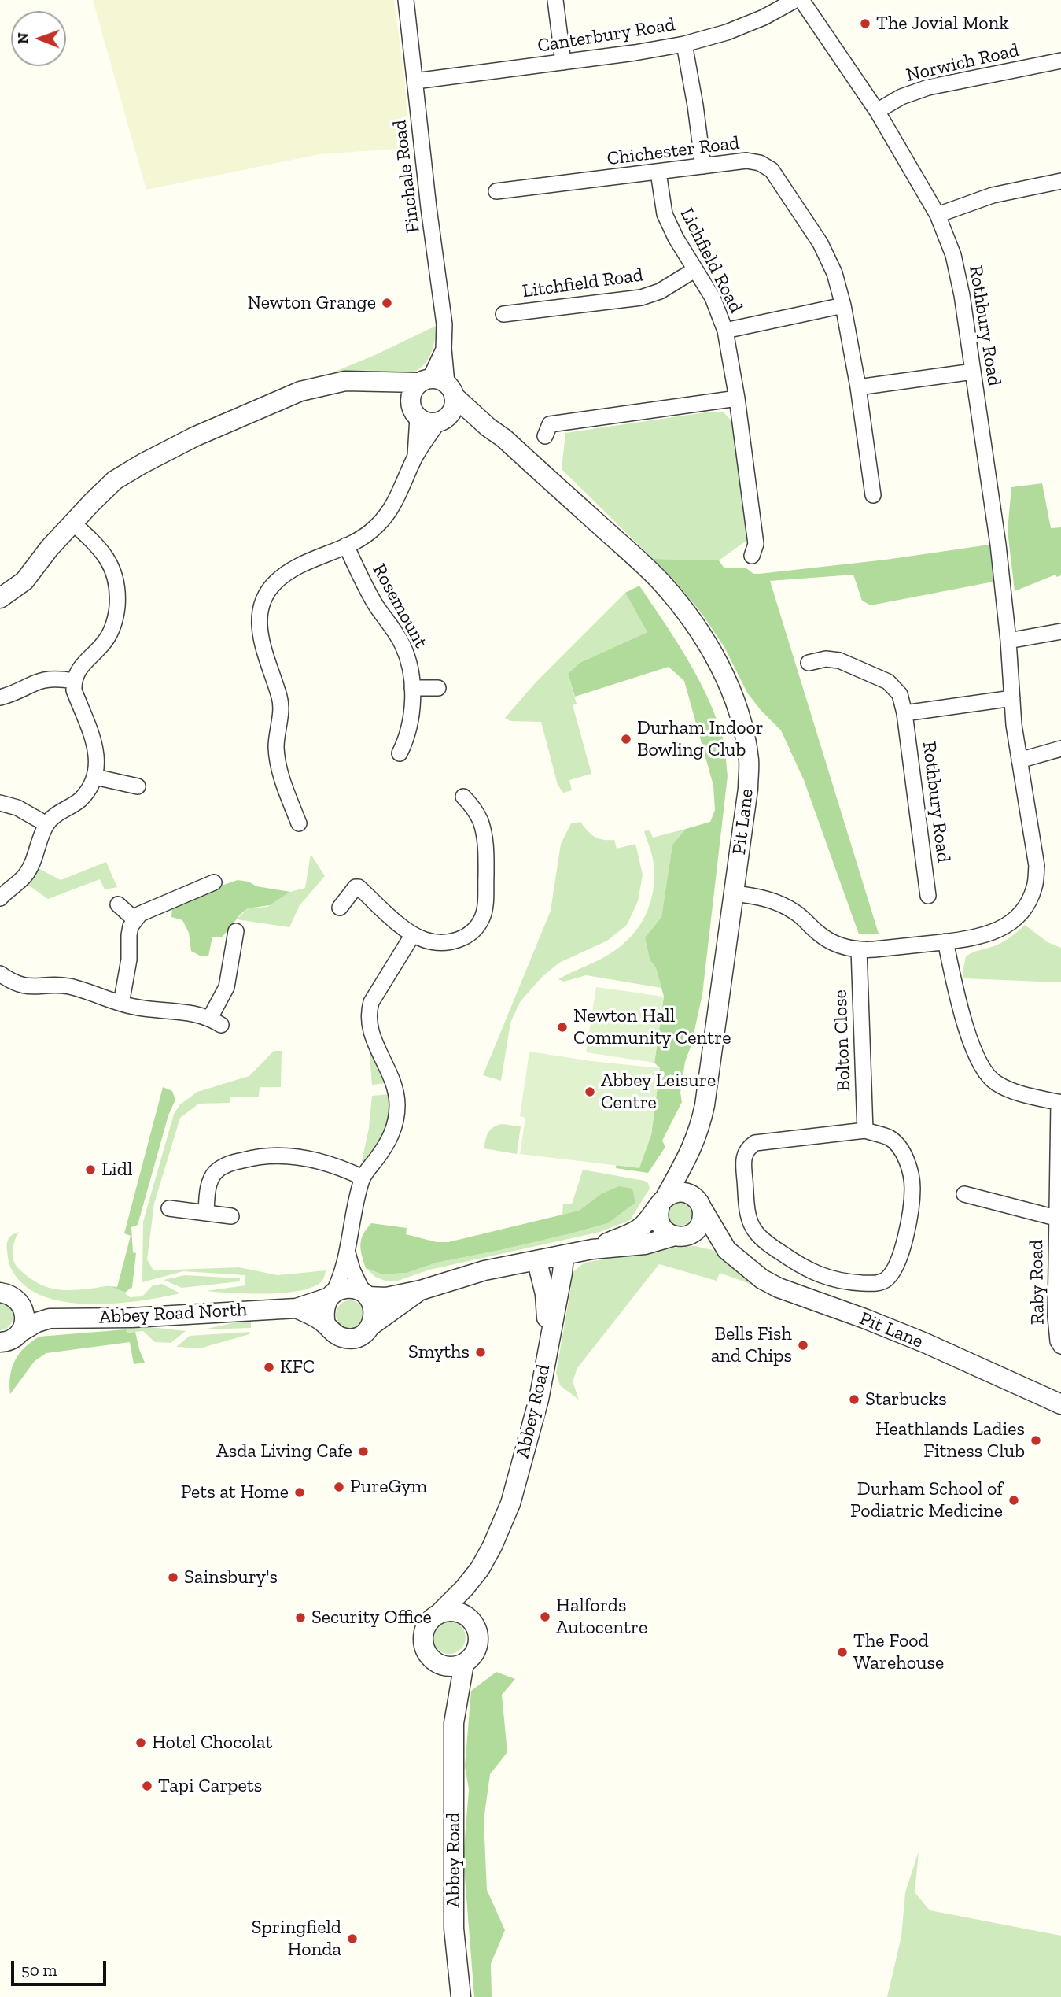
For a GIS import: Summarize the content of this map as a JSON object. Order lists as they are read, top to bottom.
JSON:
{
  "streets": {
    "street": [
      "Canterbury Road",
      "Norwich Road",
      "Chichester Road",
      "Finchale Road",
      "Lichfield Road",
      "Litchfield Road",
      "Rothbury Road",
      "Rosemount",
      "Pit Lane",
      "Bolton Close",
      "Raby Road",
      "Abbey Road North",
      "Abbey Road"
    ]
  },
  "crossings": [
    ["Canterbury Road", "Finchale Road"],
    ["Norwich Road", "Rothbury Road"],
    ["Chichester Road", "Lichfield Road"],
    ["Finchale Road", "Pit Lane"],
    ["Lichfield Road", "Litchfield Road"],
    ["Rothbury Road", "Pit Lane"],
    ["Rothbury Road", "Bolton Close"]
  ],
  "places": [
    "The Jovial Monk",
    "Newton Grange",
    "Durham Indoor Bowling Club",
    "Newton Hall Community Centre",
    "Abbey Leisure Centre",
    "Lidl",
    "Bells Fish and Chips",
    "Smyths",
    "KFC",
    "Starbucks",
    "Heathlands Ladies Fitness Club",
    "Asda Living Cafe",
    "PureGym",
    "Pets at Home",
    "Durham School of Podiatric Medicine",
    "Sainsbury's",
    "Halfords Autocentre",
    "Security Office",
    "The Food Warehouse",
    "Hotel Chocolat",
    "Tapi Carpets",
    "Springfield Honda"
  ],
  "scale_bar": "50 m",
  "north": "left"
}
